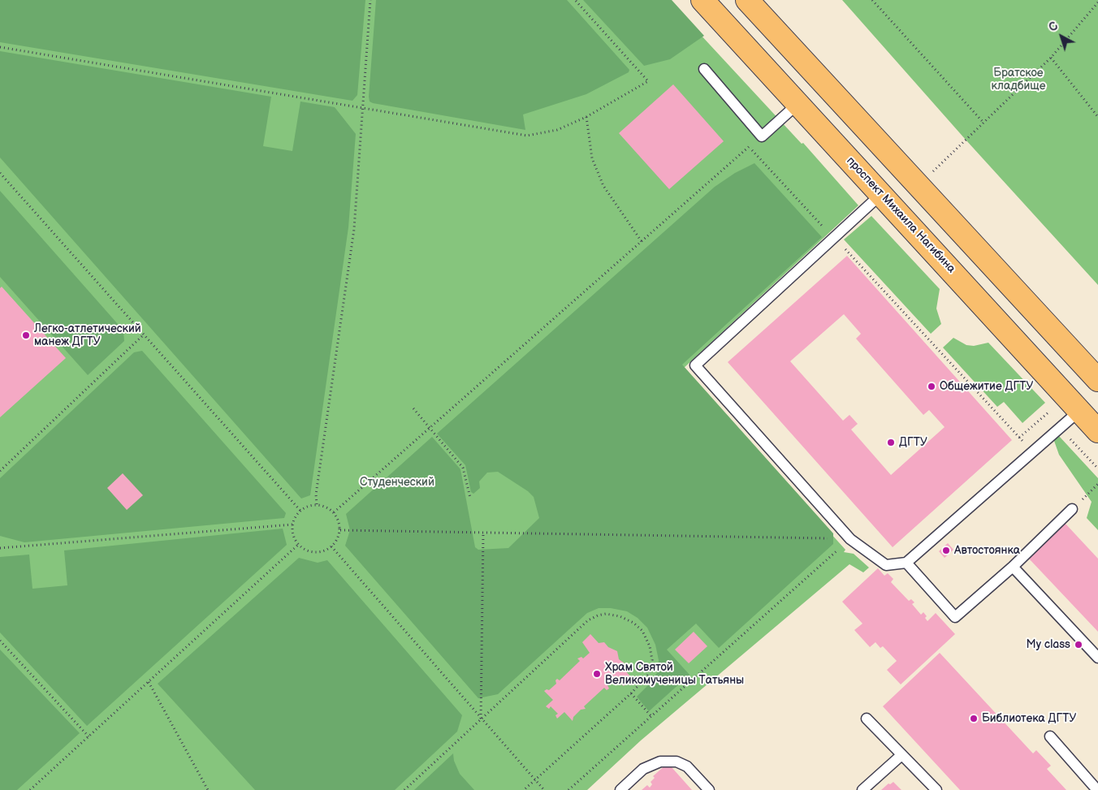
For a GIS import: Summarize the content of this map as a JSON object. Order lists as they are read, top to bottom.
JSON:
{
  "streets": {
    "main road": ["проспект Михаила Нагибина"]
  },
  "parks": ["Братское кладбище", "Студенческий"],
  "places": [
    "Легко-атлетический манеж ДГТУ",
    "Общежитие ДГТУ",
    "ДГТУ",
    "Автостоянка",
    "My class",
    "Храм Святой Великомученицы Татьяны",
    "Библиотека ДГТУ"
  ],
  "north": "top left"
}
